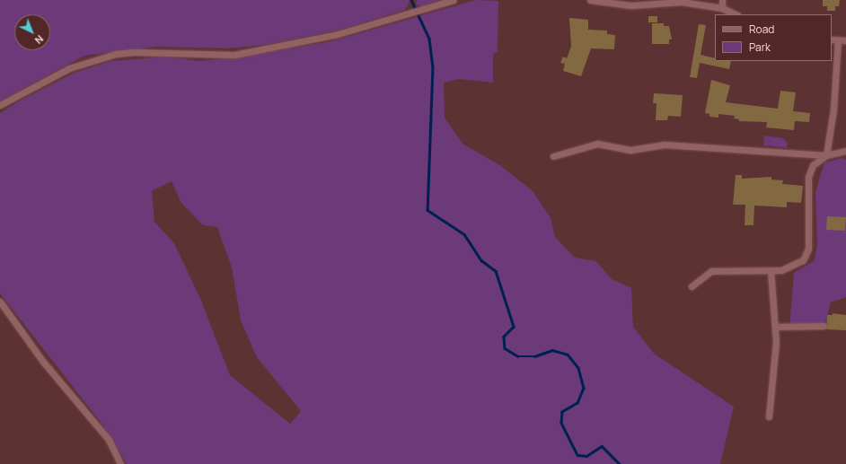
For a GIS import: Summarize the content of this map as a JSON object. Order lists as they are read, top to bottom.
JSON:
{
  "legend": ["Road", "Park"],
  "north": "bottom right"
}
